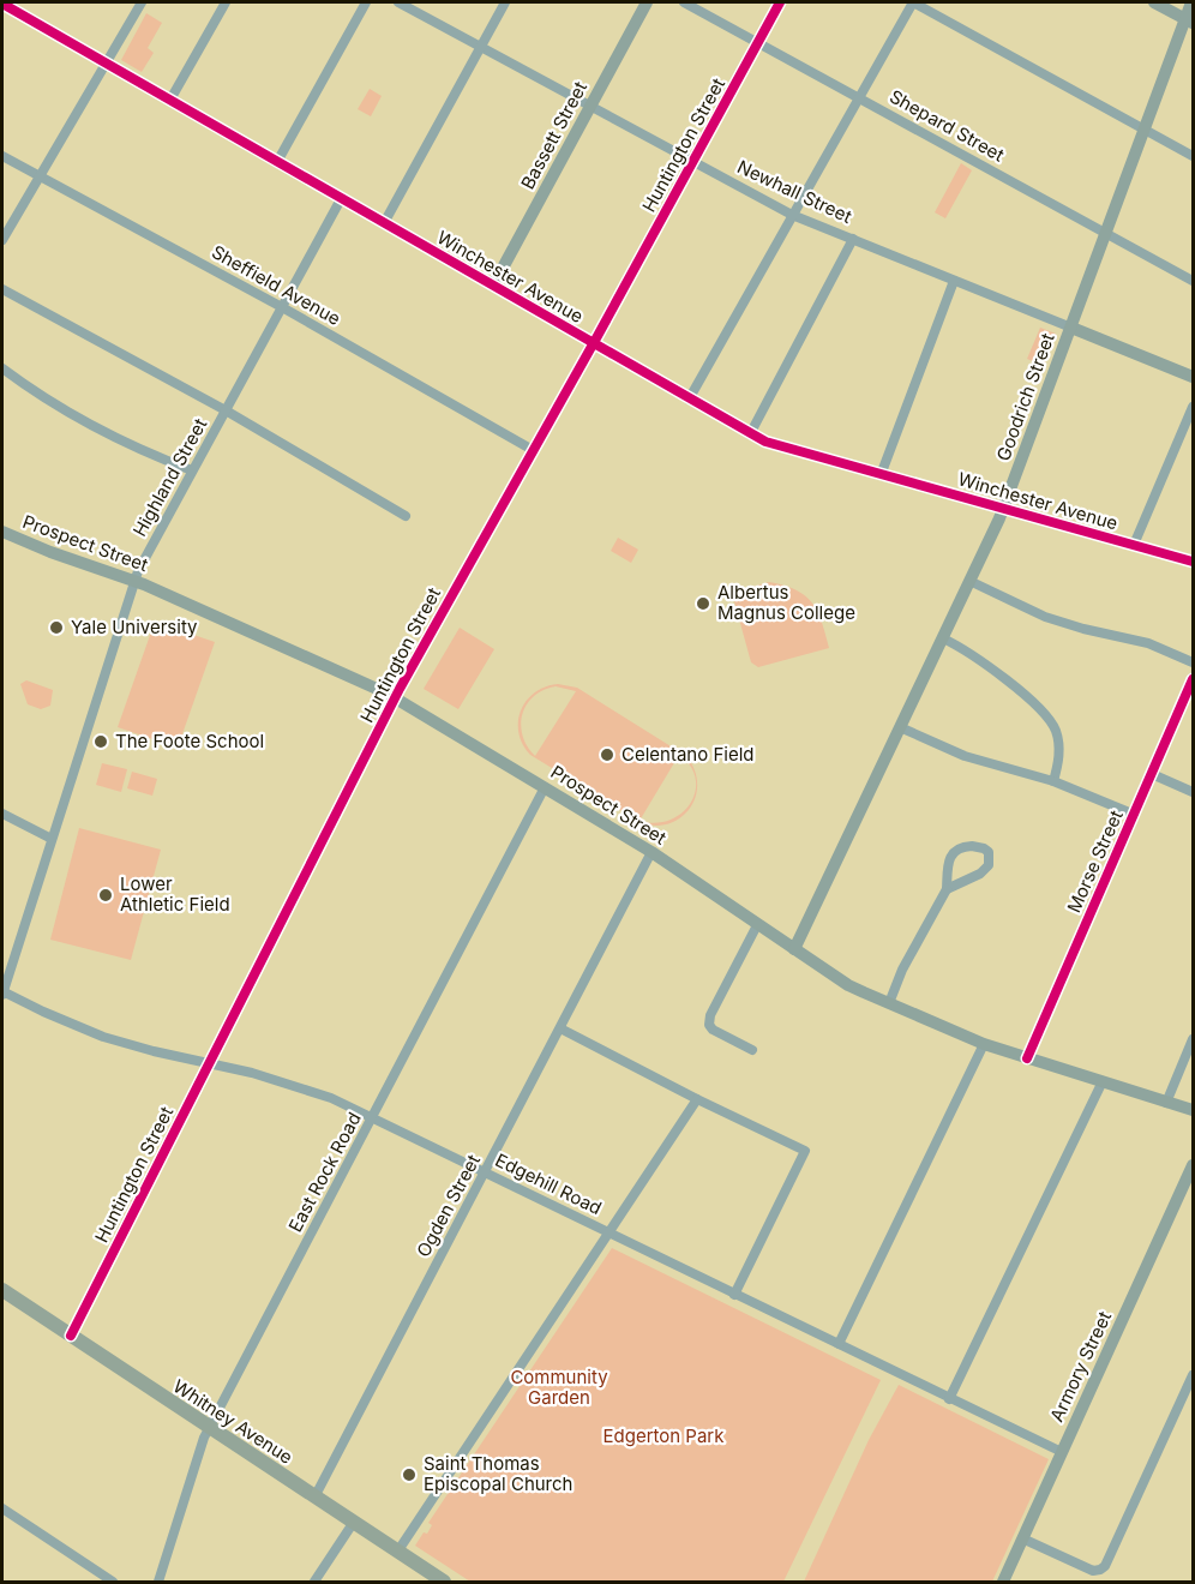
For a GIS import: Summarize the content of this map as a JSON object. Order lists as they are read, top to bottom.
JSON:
{
  "streets": {
    "main road": [
      "Bassett Street",
      "Newhall Street",
      "Winchester Avenue",
      "Goodrich Street",
      "Prospect Street",
      "Morse Street",
      "Armory Street",
      "Whitney Avenue"
    ],
    "street": [
      "Shepard Street",
      "Huntington Street",
      "Sheffield Avenue",
      "Highland Street",
      "East Rock Road",
      "Edgehill Road",
      "Ogden Street"
    ]
  },
  "crossings": [
    ["Shepard Street", "Huntington Street"],
    ["Shepard Street", "Goodrich Street"],
    ["Bassett Street", "Newhall Street"],
    ["Bassett Street", "Winchester Avenue"],
    ["Huntington Street", "Newhall Street"],
    ["Huntington Street", "Winchester Avenue"],
    ["Huntington Street", "Sheffield Avenue"],
    ["Huntington Street", "Prospect Street"],
    ["Huntington Street", "Edgehill Road"],
    ["Huntington Street", "Whitney Avenue"],
    ["Newhall Street", "Goodrich Street"],
    ["Winchester Avenue", "Goodrich Street"],
    ["Winchester Avenue", "Highland Street"],
    ["Sheffield Avenue", "Highland Street"],
    ["Goodrich Street", "Prospect Street"],
    ["Highland Street", "Prospect Street"],
    ["Highland Street", "Edgehill Road"],
    ["Prospect Street", "Morse Street"],
    ["Prospect Street", "East Rock Road"],
    ["Prospect Street", "Ogden Street"],
    ["East Rock Road", "Edgehill Road"],
    ["East Rock Road", "Whitney Avenue"],
    ["Edgehill Road", "Ogden Street"],
    ["Edgehill Road", "Armory Street"],
    ["Ogden Street", "Whitney Avenue"]
  ],
  "parks": ["Community Garden", "Edgerton Park"],
  "places": [
    "Albertus Magnus College",
    "Yale University",
    "The Foote School",
    "Celentano Field",
    "Lower Athletic Field",
    "Saint Thomas Episcopal Church"
  ]
}
